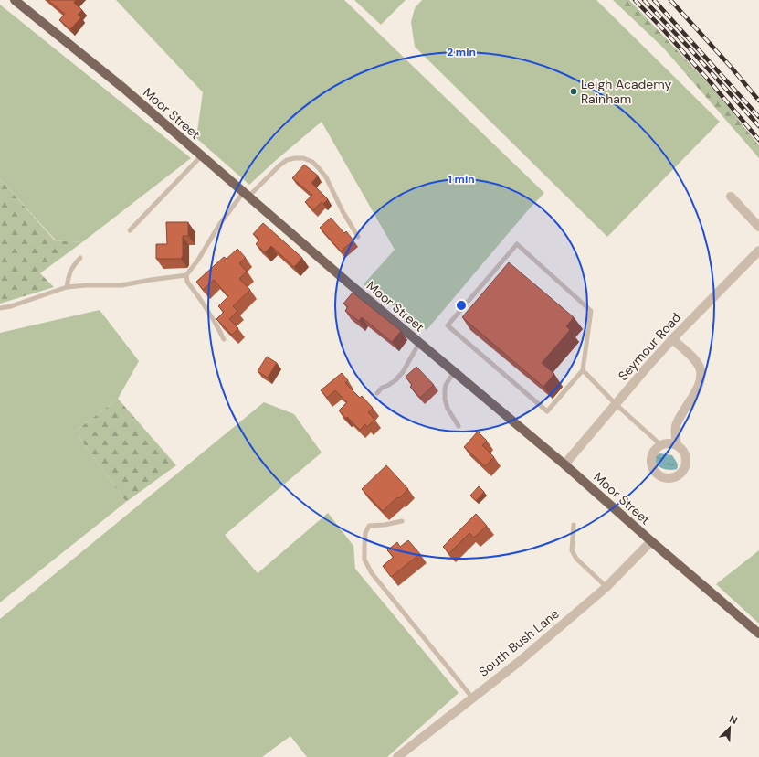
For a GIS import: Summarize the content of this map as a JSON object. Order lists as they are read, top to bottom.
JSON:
{
  "streets": {
    "main road": ["Moor Street"],
    "street": ["Seymour Road", "South Bush Lane"]
  },
  "crossings": [
    ["Moor Street", "Seymour Road"],
    ["Moor Street", "South Bush Lane"]
  ],
  "places": ["Leigh Academy Rainham"],
  "north": "top right",
  "rings": ["2 min", "1 min"]
}
